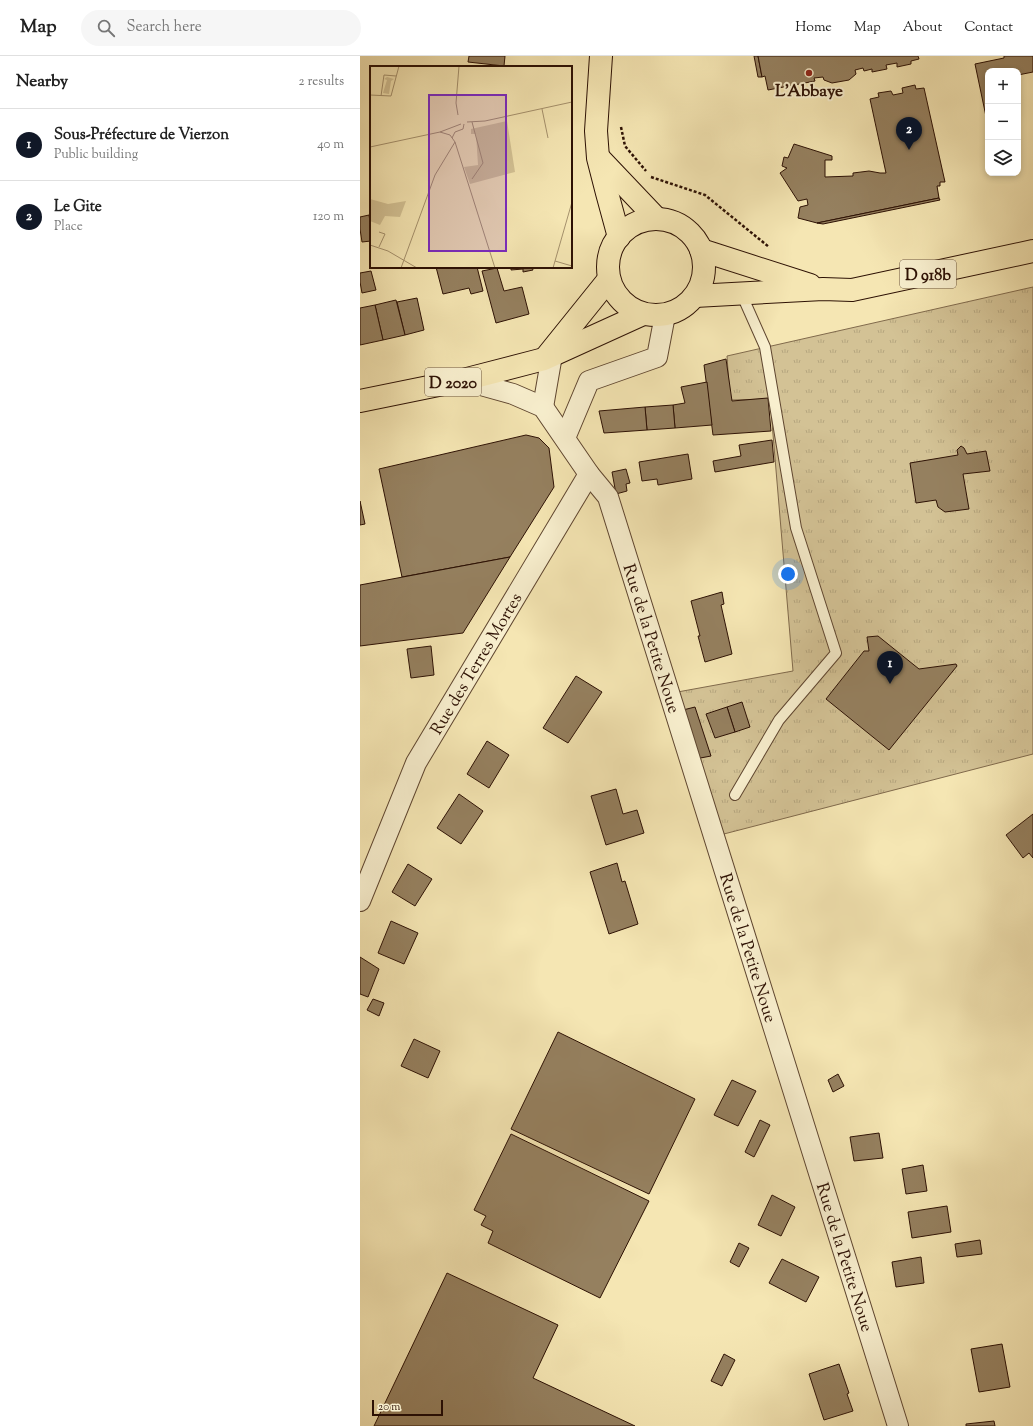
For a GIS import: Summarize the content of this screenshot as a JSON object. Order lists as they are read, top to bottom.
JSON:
{
  "streets": {
    "main road": ["D 918b", "D 2020"],
    "street": ["Rue de la Petite Noue", "Rue des Terres Mortes"]
  },
  "crossings": [
    ["D 918b", "D 2020"],
    ["Rue de la Petite Noue", "Rue des Terres Mortes"]
  ],
  "places": ["L'Abbaye"],
  "scale_bar": "20 m",
  "page": {
    "header": "Map",
    "search": "Search here",
    "nav": [
      "Home",
      "Map",
      "About",
      "Contact"
    ],
    "heading": ["Nearby", "2 results"],
    "map_buttons": ["+", "−"],
    "list": [
      {
        "mark": "1",
        "name": "Sous-Préfecture de Vierzon",
        "note": "Public building",
        "value": "40 m"
      },
      {
        "mark": "2",
        "name": "Le Gite",
        "note": "Place",
        "value": "120 m"
      }
    ],
    "pins": ["2", "1"],
    "scale": "20 m"
  }
}
